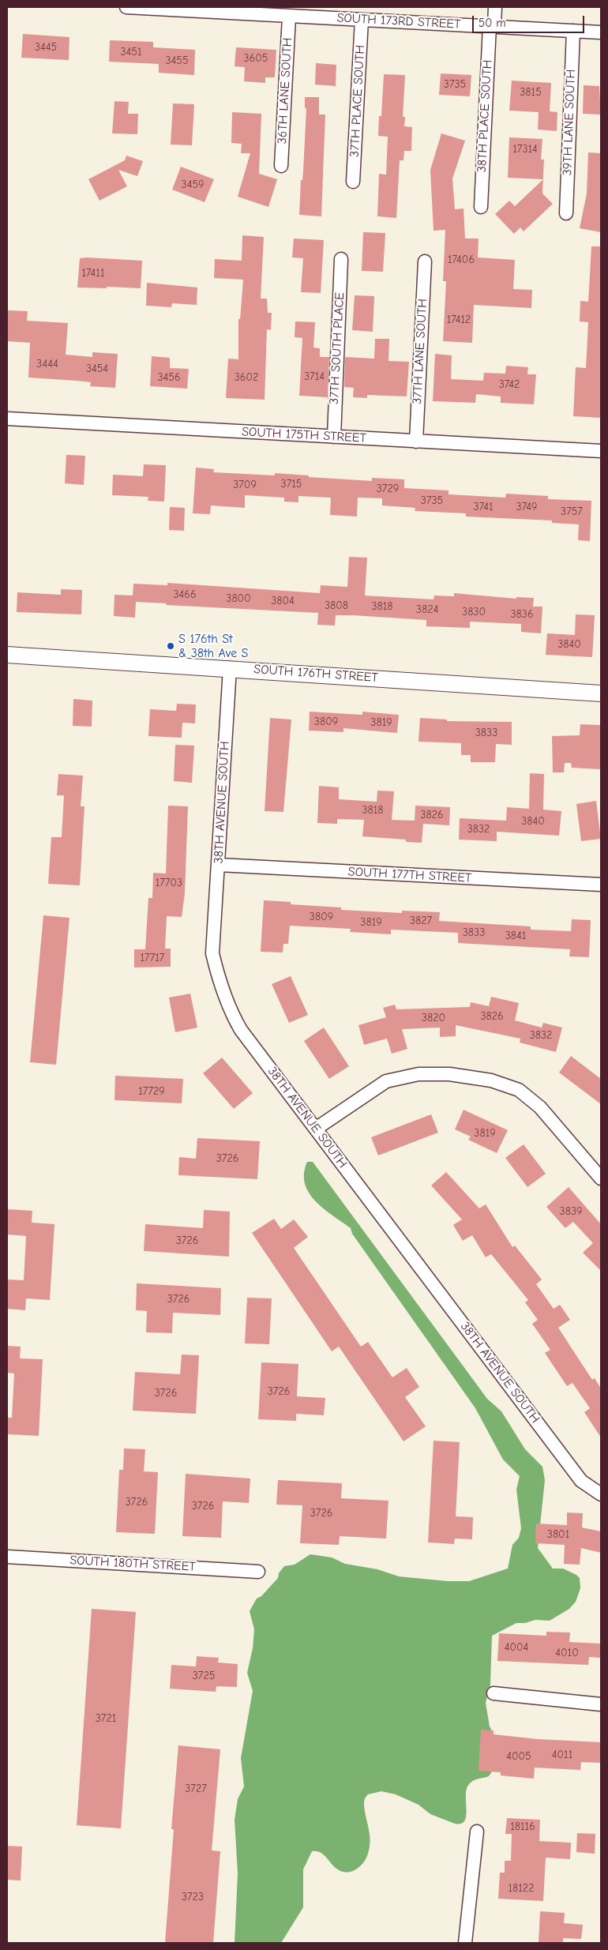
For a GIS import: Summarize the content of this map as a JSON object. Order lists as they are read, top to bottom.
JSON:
{
  "streets": {
    "street": [
      "SOUTH 173RD STREET",
      "36TH LANE SOUTH",
      "37TH PLACE SOUTH",
      "38TH PLACE SOUTH",
      "39TH LANE SOUTH",
      "37TH SOUTH PLACE",
      "37TH LANE SOUTH",
      "SOUTH 175TH STREET",
      "SOUTH 176TH STREET",
      "38TH AVENUE SOUTH",
      "SOUTH 177TH STREET",
      "SOUTH 180TH STREET"
    ]
  },
  "crossings": [
    ["SOUTH 173RD STREET", "36TH LANE SOUTH"],
    ["SOUTH 173RD STREET", "37TH PLACE SOUTH"],
    ["SOUTH 173RD STREET", "38TH PLACE SOUTH"],
    ["SOUTH 173RD STREET", "39TH LANE SOUTH"],
    ["37TH SOUTH PLACE", "SOUTH 175TH STREET"],
    ["37TH LANE SOUTH", "SOUTH 175TH STREET"],
    ["SOUTH 176TH STREET", "38TH AVENUE SOUTH"],
    ["38TH AVENUE SOUTH", "SOUTH 177TH STREET"]
  ],
  "places": ["S 176th St & 38th Ave S"],
  "house_numbers": [
    "3445",
    "3451",
    "3605",
    "3455",
    "3735",
    "3815",
    "17314",
    "3459",
    "17406",
    "17411",
    "17412",
    "3444",
    "3454",
    "3714",
    "3456",
    "3602",
    "3742",
    "3715",
    "3709",
    "3729",
    "3735",
    "3741",
    "3749",
    "3757",
    "3466",
    "3800",
    "3804",
    "3808",
    "3818",
    "3824",
    "3830",
    "3836",
    "3840",
    "3809",
    "3819",
    "3833",
    "3818",
    "3826",
    "3840",
    "3832",
    "17703",
    "3809",
    "3827",
    "3819",
    "3833",
    "3841",
    "17717",
    "3826",
    "3820",
    "3832",
    "17729",
    "3819",
    "3726",
    "3839",
    "3726",
    "3726",
    "3726",
    "3726",
    "3726",
    "3726",
    "3726",
    "3801",
    "4004",
    "4010",
    "3725",
    "3721",
    "4011",
    "4005",
    "3727",
    "18116",
    "18122",
    "3723"
  ],
  "scale_bar": "50 m"
}
